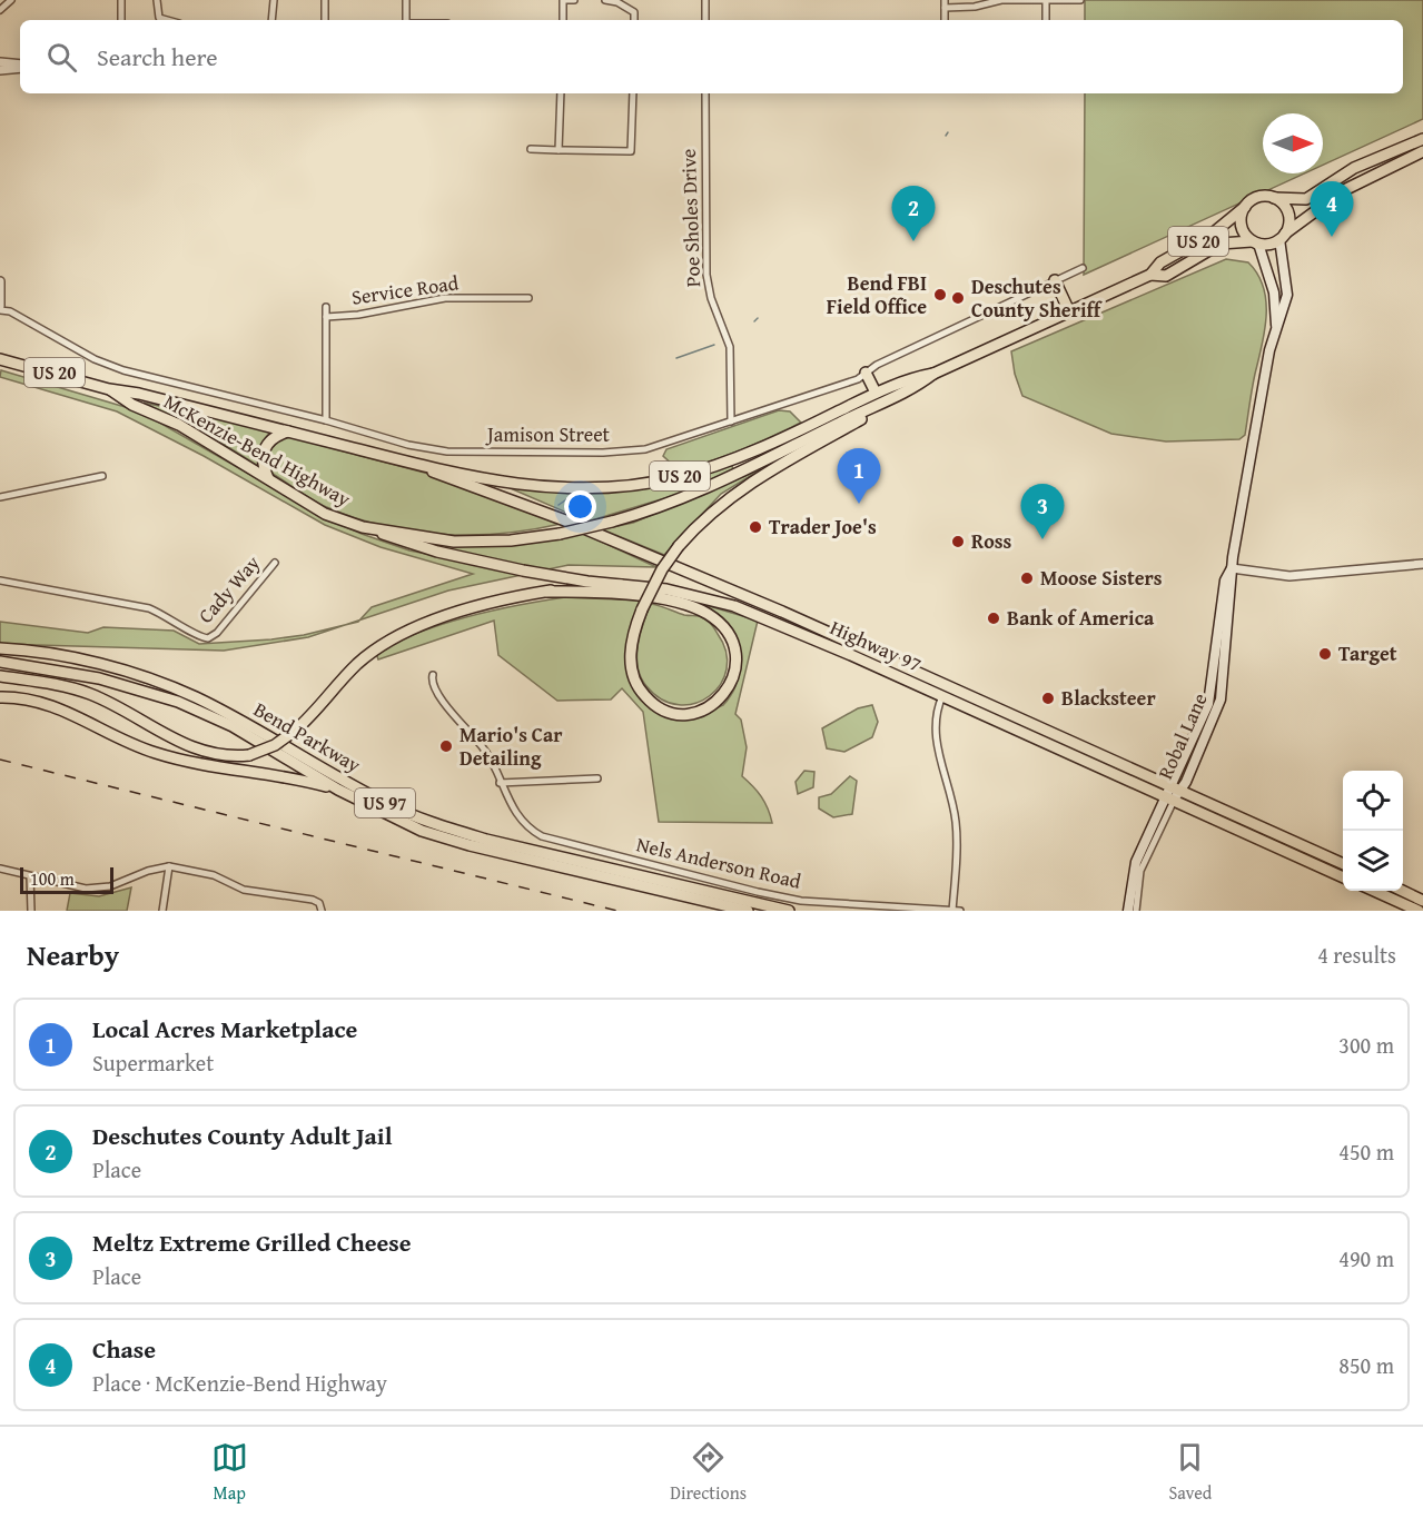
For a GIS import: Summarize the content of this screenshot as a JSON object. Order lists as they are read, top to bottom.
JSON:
{
  "streets": {
    "main road": [
      "US 20",
      "McKenzie-Bend Highway",
      "Highway 97",
      "Robal Lane",
      "Bend Parkway",
      "US 97"
    ],
    "street": [
      "Poe Sholes Drive",
      "Service Road",
      "Jamison Street",
      "Cady Way",
      "Nels Anderson Road"
    ]
  },
  "crossings": [
    ["Poe Sholes Drive", "Jamison Street"],
    ["US 20", "McKenzie-Bend Highway"],
    ["McKenzie-Bend Highway", "Highway 97"],
    ["McKenzie-Bend Highway", "Robal Lane"],
    ["Highway 97", "Robal Lane"]
  ],
  "places": [
    "Bend FBI Field Office",
    "Deschutes County Sheriff",
    "Trader Joe's",
    "Ross",
    "Moose Sisters",
    "Bank of America",
    "Target",
    "Blacksteer",
    "Mario's Car Detailing"
  ],
  "scale_bar": "100 m",
  "north": "right",
  "page": {
    "search": "Search here",
    "pins": [
      "4",
      "2",
      "1",
      "3"
    ],
    "scale": "100 m",
    "heading": ["Nearby", "4 results"],
    "list": [
      {
        "mark": "1",
        "name": "Local Acres Marketplace",
        "note": "Supermarket",
        "value": "300 m"
      },
      {
        "mark": "2",
        "name": "Deschutes County Adult Jail",
        "note": "Place",
        "value": "450 m"
      },
      {
        "mark": "3",
        "name": "Meltz Extreme Grilled Cheese",
        "note": "Place",
        "value": "490 m"
      },
      {
        "mark": "4",
        "name": "Chase",
        "note": "Place · McKenzie-Bend Highway",
        "value": "850 m"
      }
    ],
    "nav": ["Map", "Directions", "Saved"]
  }
}
